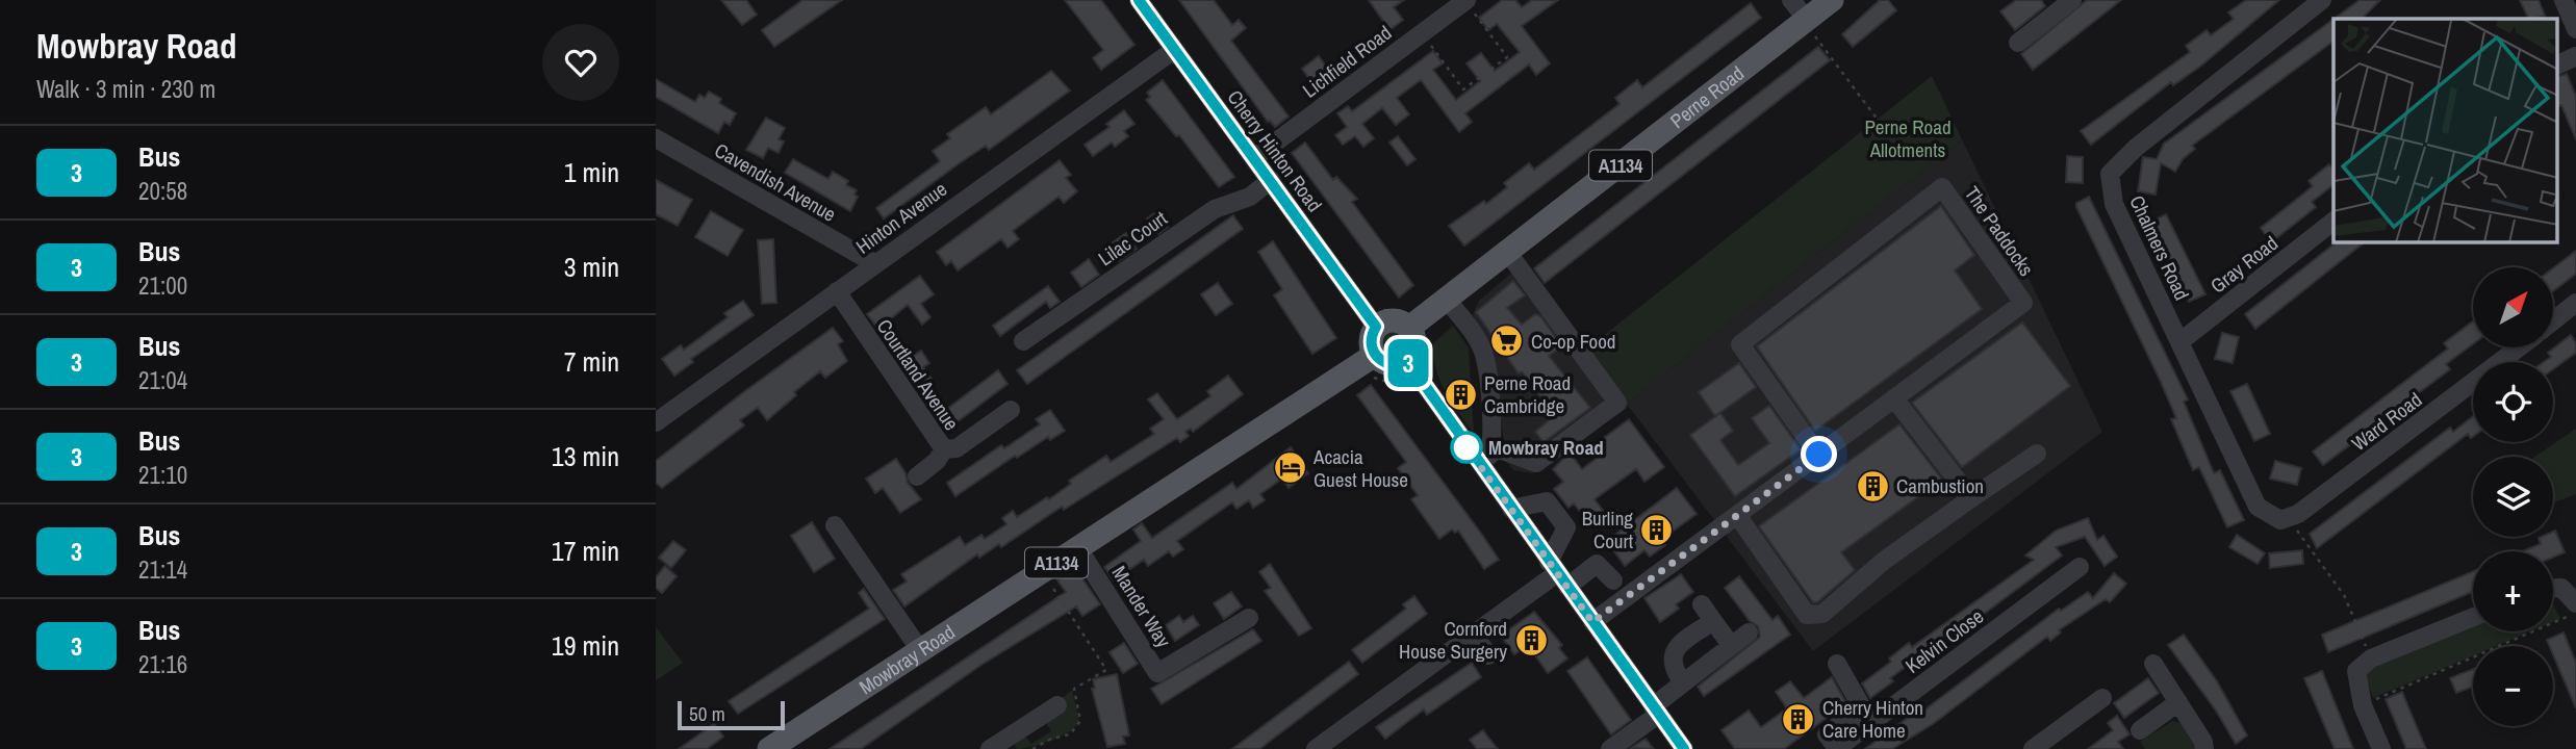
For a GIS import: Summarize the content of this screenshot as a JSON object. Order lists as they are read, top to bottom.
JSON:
{
  "streets": {
    "main road": ["Perne Road", "A1134", "Mowbray Road"],
    "street": [
      "Lichfield Road",
      "Cherry Hinton Road",
      "Cavendish Avenue",
      "Hinton Avenue",
      "The Paddocks",
      "Lilac Court",
      "Chalmers Road",
      "Gray Road",
      "Courtland Avenue",
      "Ward Road",
      "Mander Way",
      "Kelvin Close"
    ]
  },
  "crossings": [
    ["Lichfield Road", "Cherry Hinton Road"],
    ["Perne Road", "Cherry Hinton Road"],
    ["Perne Road", "Mowbray Road"],
    ["Cherry Hinton Road", "Hinton Avenue"],
    ["Cherry Hinton Road", "Lilac Court"],
    ["Cherry Hinton Road", "Mowbray Road"],
    ["Cavendish Avenue", "Hinton Avenue"],
    ["Hinton Avenue", "Courtland Avenue"],
    ["Chalmers Road", "Gray Road"],
    ["Chalmers Road", "Ward Road"],
    ["Mander Way", "Mowbray Road"]
  ],
  "parks": ["Perne Road Allotments"],
  "places": {
    "supermarket": ["Co-op Food"],
    "building": [
      "Perne Road Cambridge",
      "Cambustion",
      "Burling Court",
      "Cornford House Surgery",
      "Cherry Hinton Care Home"
    ],
    "other": ["Mowbray Road"],
    "hotel": ["Acacia Guest House"]
  },
  "lines": ["bus line 3"],
  "scale_bar": "50 m",
  "north": "top right",
  "page": {
    "heading": ["Mowbray Road", "Walk · 3 min · 230 m"],
    "on_map": "3",
    "list": [
      {
        "mark": "3",
        "name": "Bus",
        "note": "20:58",
        "value": "1 min"
      },
      {
        "mark": "3",
        "name": "Bus",
        "note": "21:00",
        "value": "3 min"
      },
      {
        "mark": "3",
        "name": "Bus",
        "note": "21:04",
        "value": "7 min"
      },
      {
        "mark": "3",
        "name": "Bus",
        "note": "21:10",
        "value": "13 min"
      },
      {
        "mark": "3",
        "name": "Bus",
        "note": "21:14",
        "value": "17 min"
      },
      {
        "mark": "3",
        "name": "Bus",
        "note": "21:16",
        "value": "19 min"
      }
    ],
    "map_buttons": ["+", "−"],
    "scale": "50 m"
  }
}
